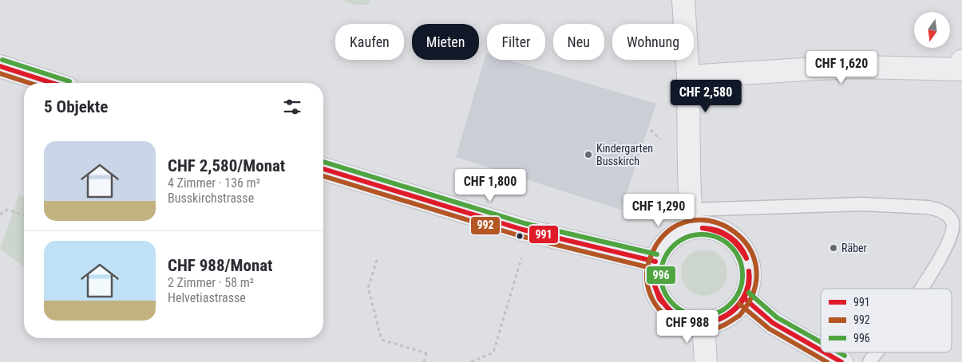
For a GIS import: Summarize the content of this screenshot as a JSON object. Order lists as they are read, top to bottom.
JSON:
{
  "places": ["Kindergarten Busskirch", "Räber"],
  "lines": ["transit line 996", "transit line 991", "transit line 992"],
  "legend": ["991", "992", "996"],
  "north": "bottom",
  "page": {
    "chip": [
      "Kaufen",
      "Mieten",
      "Filter",
      "Neu",
      "Wohnung"
    ],
    "price": [
      "CHF 1,620",
      "CHF 2,580",
      "CHF 1,800",
      "CHF 1,290",
      "CHF 988"
    ],
    "heading": "5 Objekte",
    "list": [
      {
        "name": "CHF 2,580/Monat",
        "note": "4 Zimmer · 136 m² · Busskirchstrasse"
      },
      {
        "name": "CHF 988/Monat",
        "note": "2 Zimmer · 58 m² · Helvetiastrasse"
      }
    ]
  }
}
